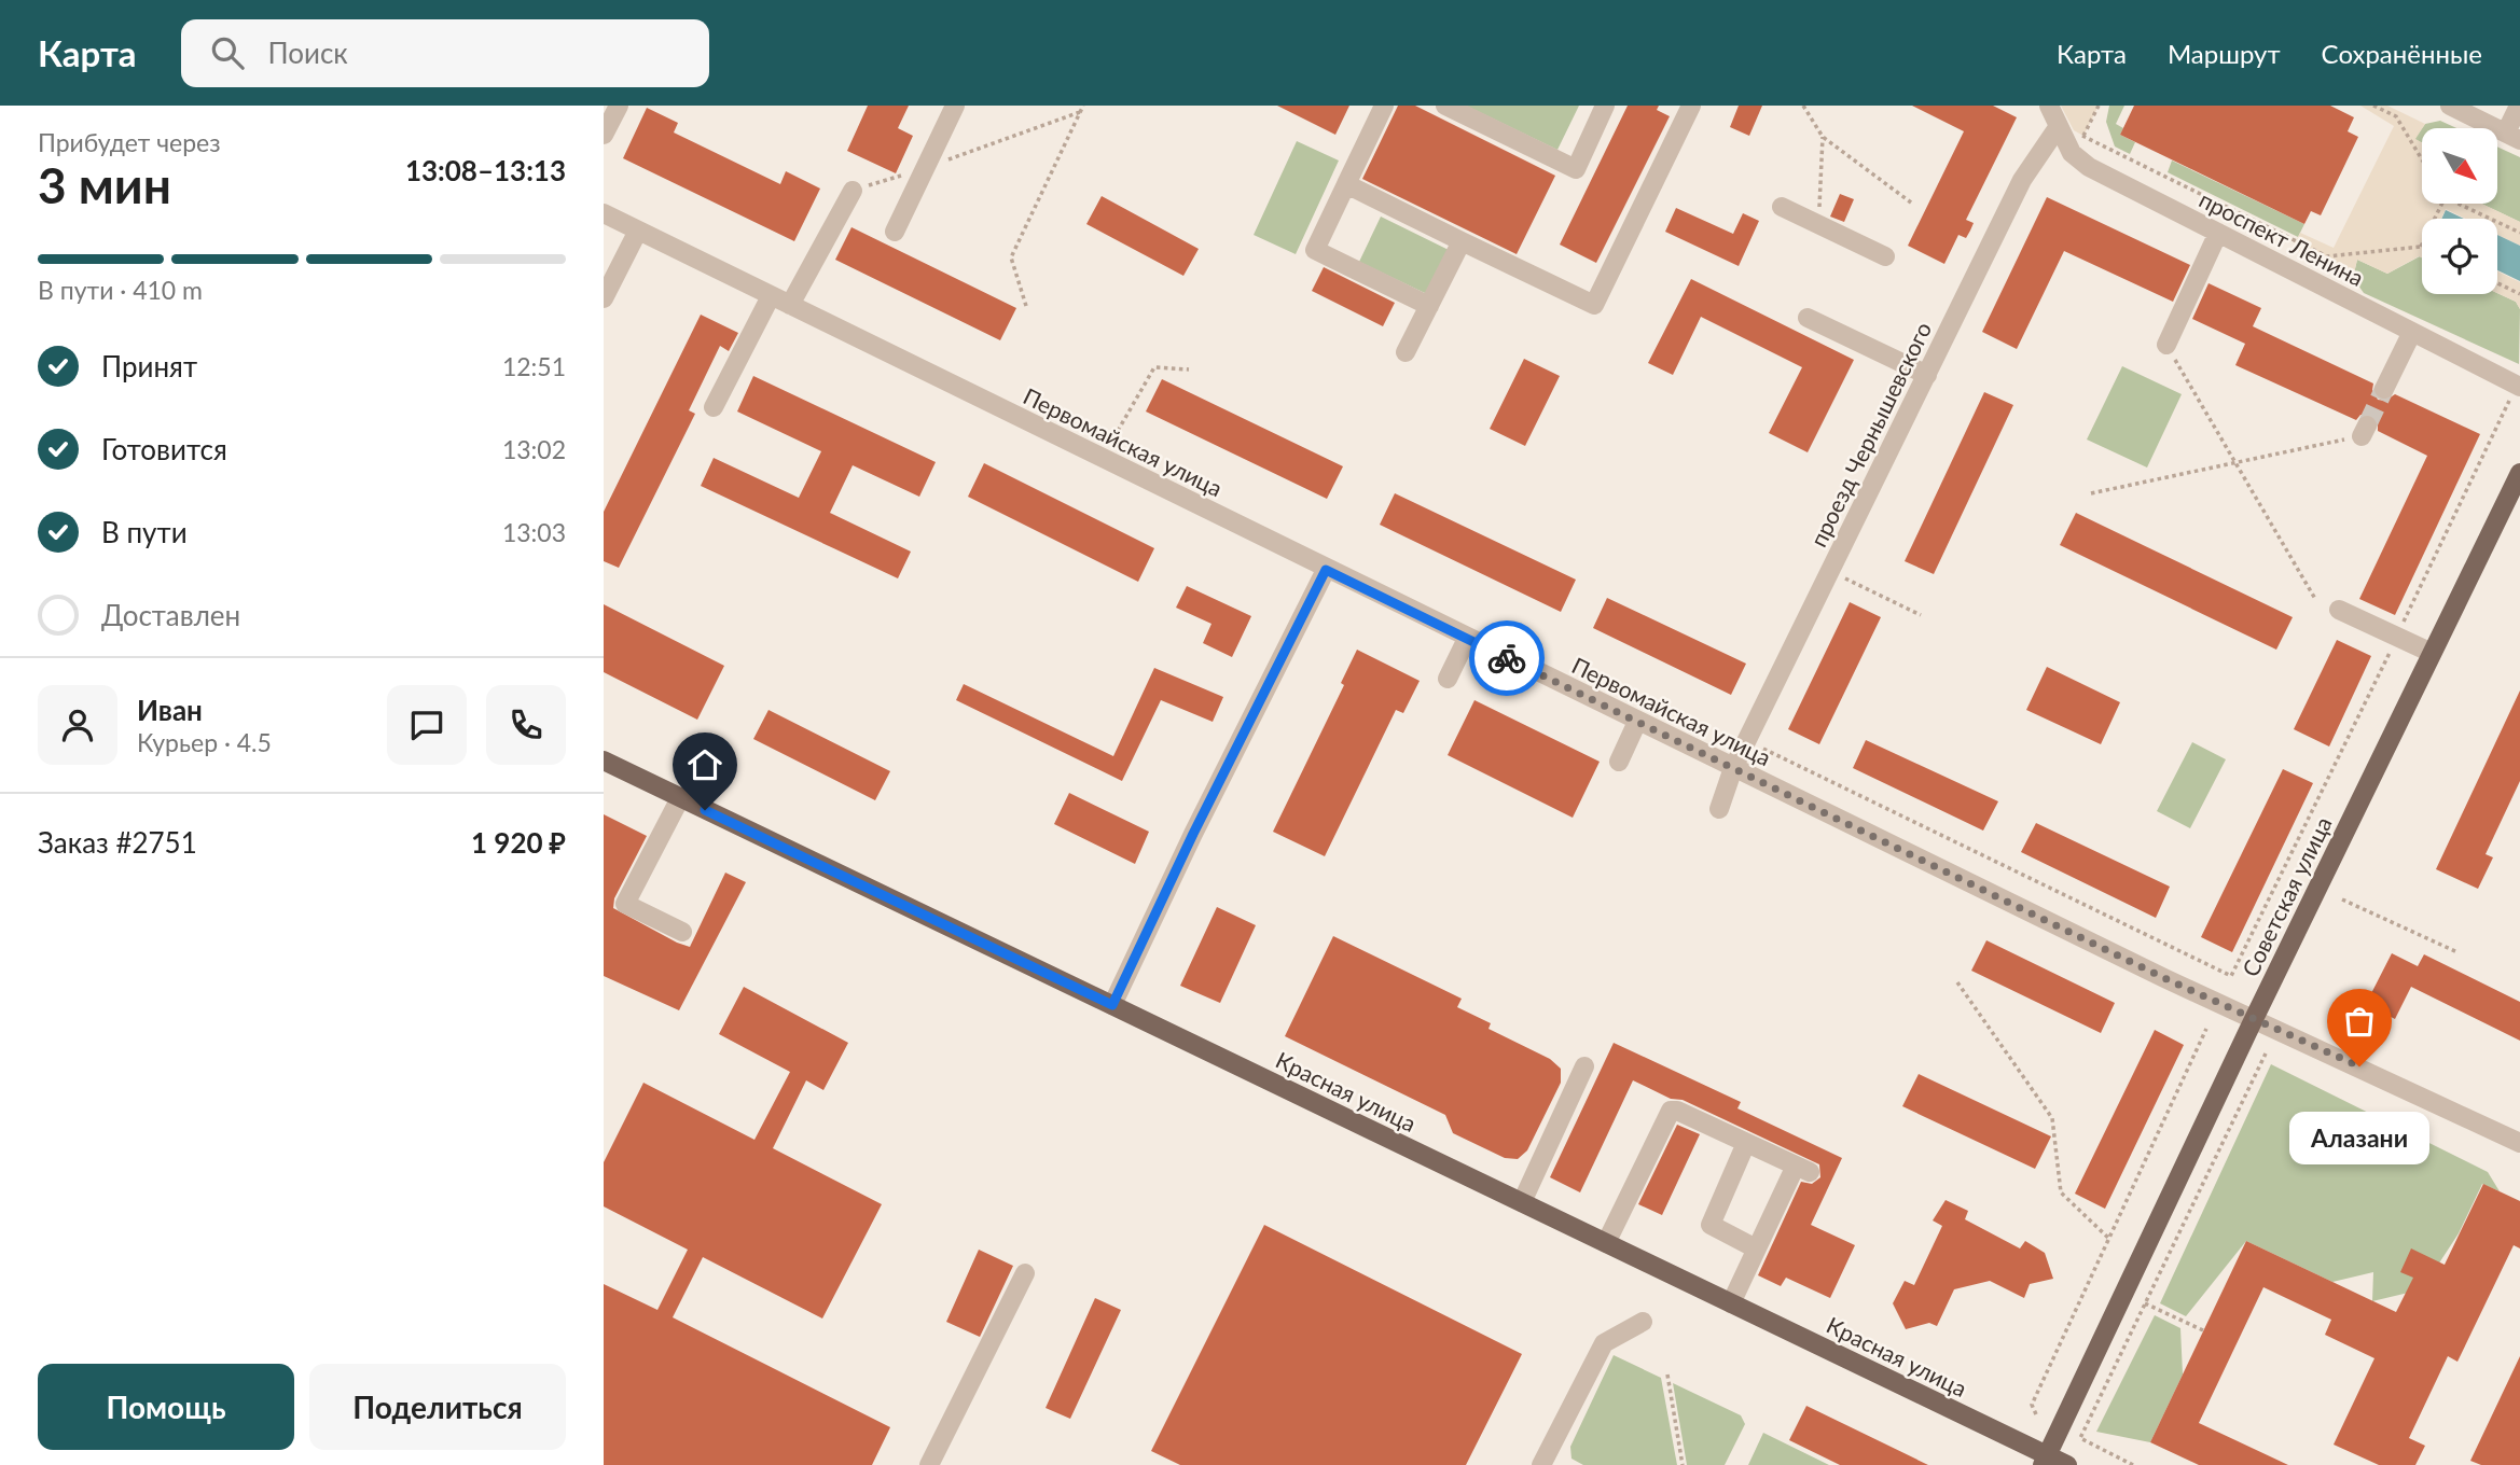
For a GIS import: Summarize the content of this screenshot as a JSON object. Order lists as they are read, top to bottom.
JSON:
{
  "streets": {
    "main road": ["Советская улица", "Красная улица"],
    "street": ["проспект Ленина", "проезд Чернышевского", "Первомайская улица"]
  },
  "crossings": [
    ["проспект Ленина", "проезд Чернышевского"],
    ["проезд Чернышевского", "Первомайская улица"],
    ["Первомайская улица", "Советская улица"],
    ["Советская улица", "Красная улица"]
  ],
  "places": ["Алазани"],
  "north": "bottom right",
  "page": {
    "header": "Карта",
    "search": "Поиск",
    "nav": ["Карта", "Маршрут", "Сохранённые"],
    "heading": ["3 мин", "Прибудет через", "13:08–13:13"],
    "panel": [
      "Иван",
      "Курьер · 4.5",
      "Заказ #2751",
      "1 920 ₽"
    ],
    "bar": "В пути · 410 m",
    "list": [
      ["Принят", "12:51"],
      ["Готовится", "13:02"],
      ["В пути", "13:03"],
      "Доставлен"
    ],
    "bubble": "Алазани",
    "buttons": ["Помощь", "Поделиться"]
  }
}
